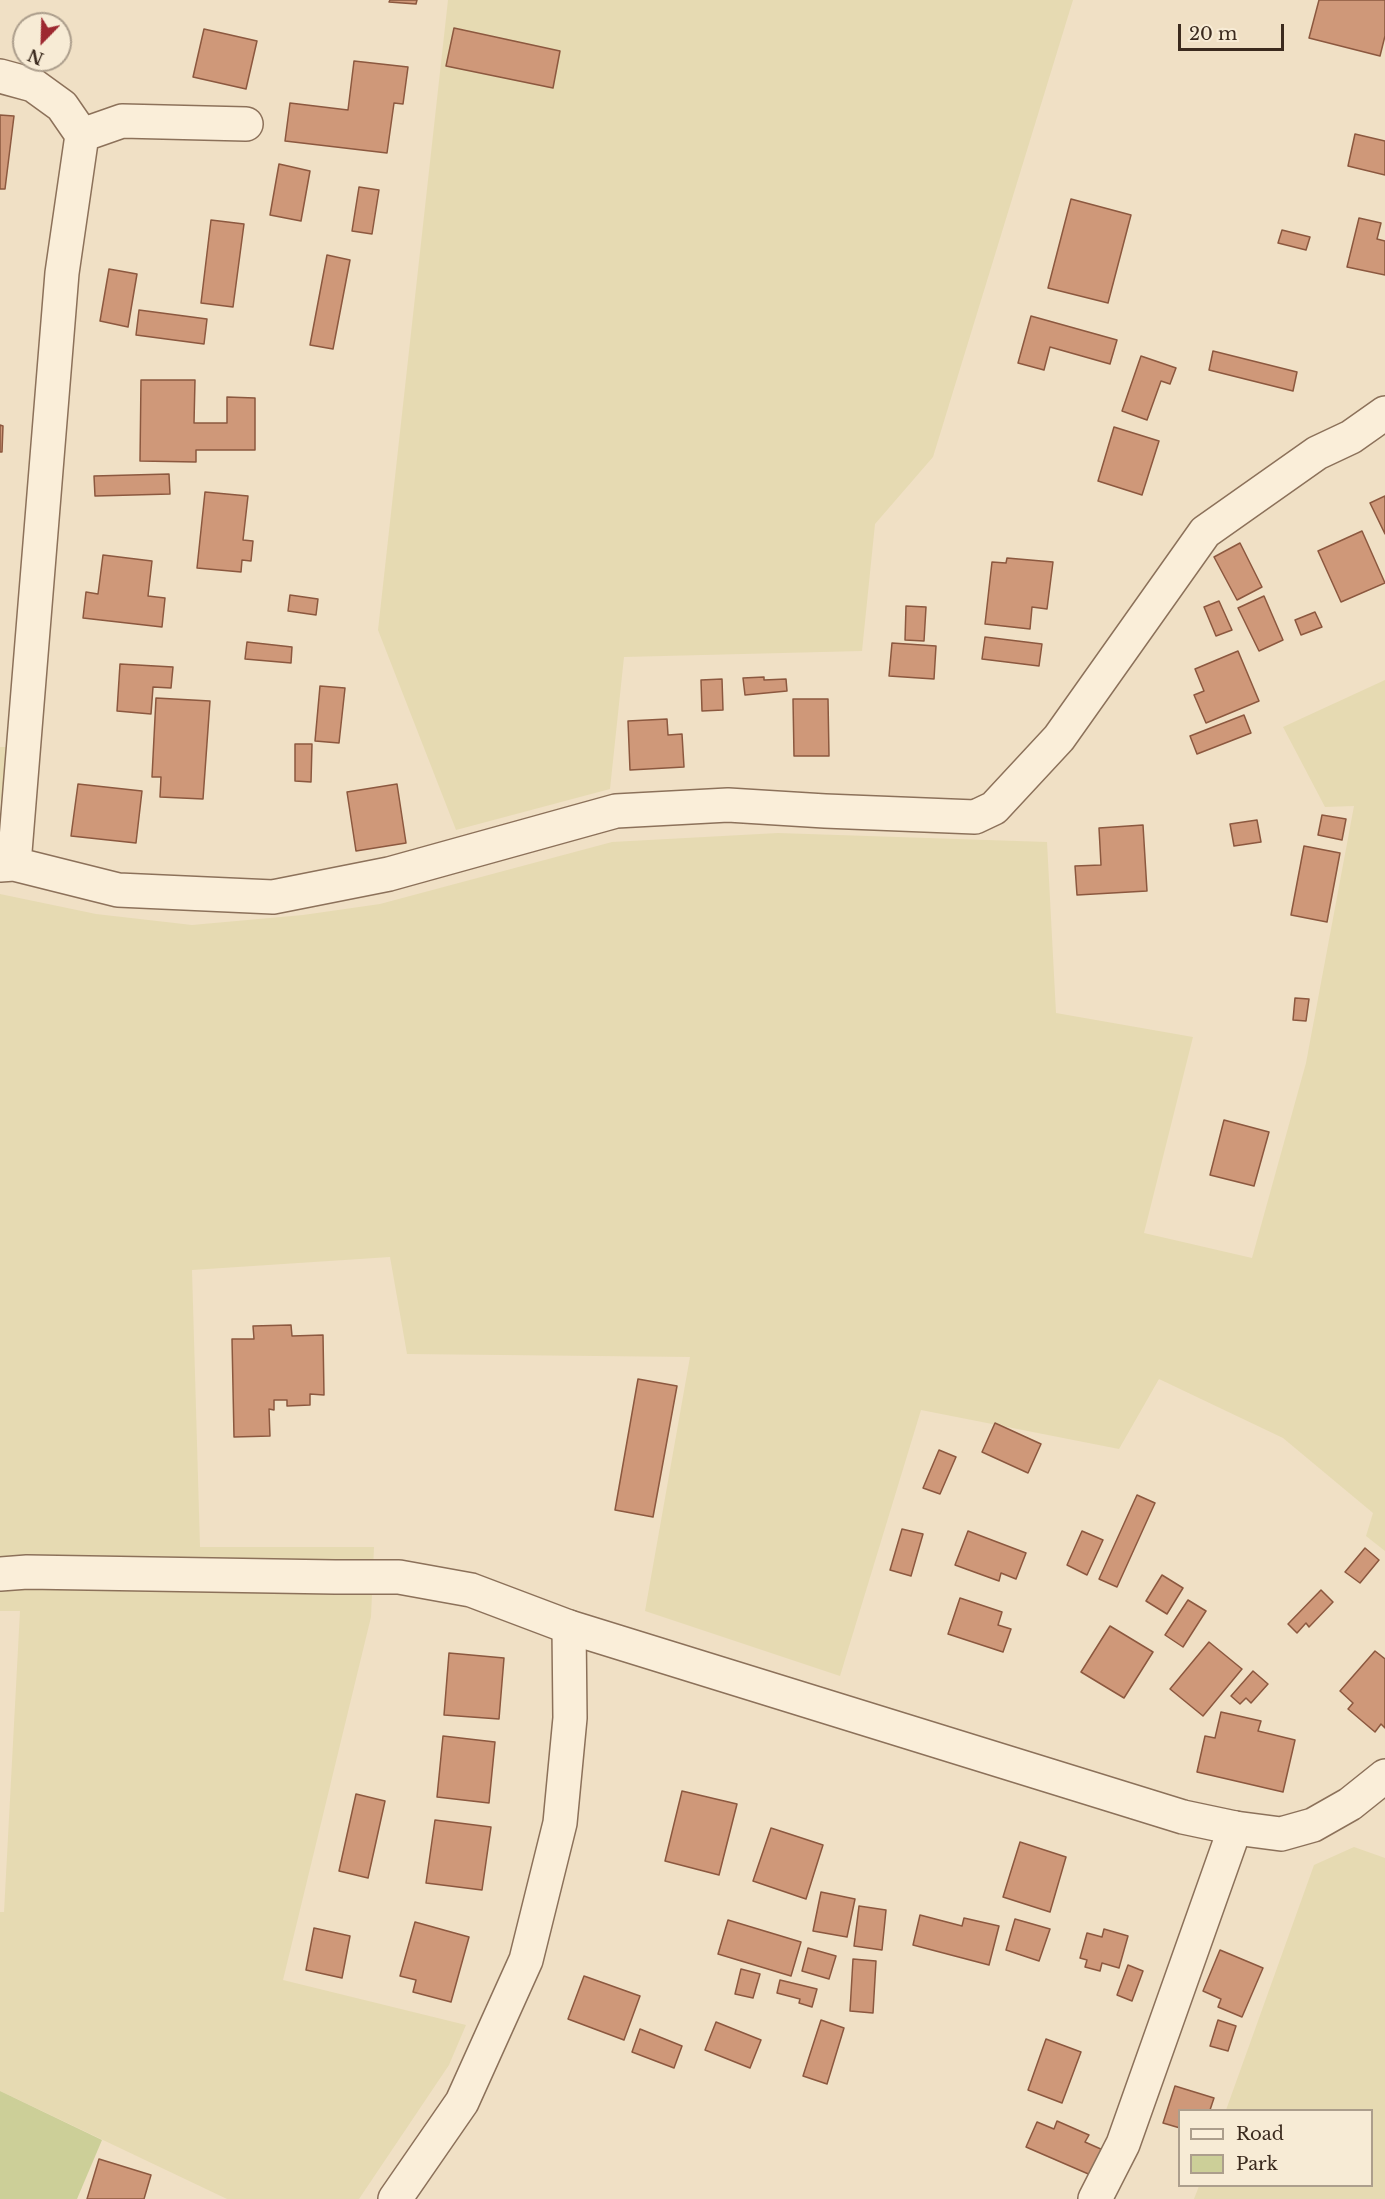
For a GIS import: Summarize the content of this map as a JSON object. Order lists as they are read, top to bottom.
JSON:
{
  "legend": ["Road", "Park"],
  "scale_bar": "20 m",
  "north": "bottom left"
}
